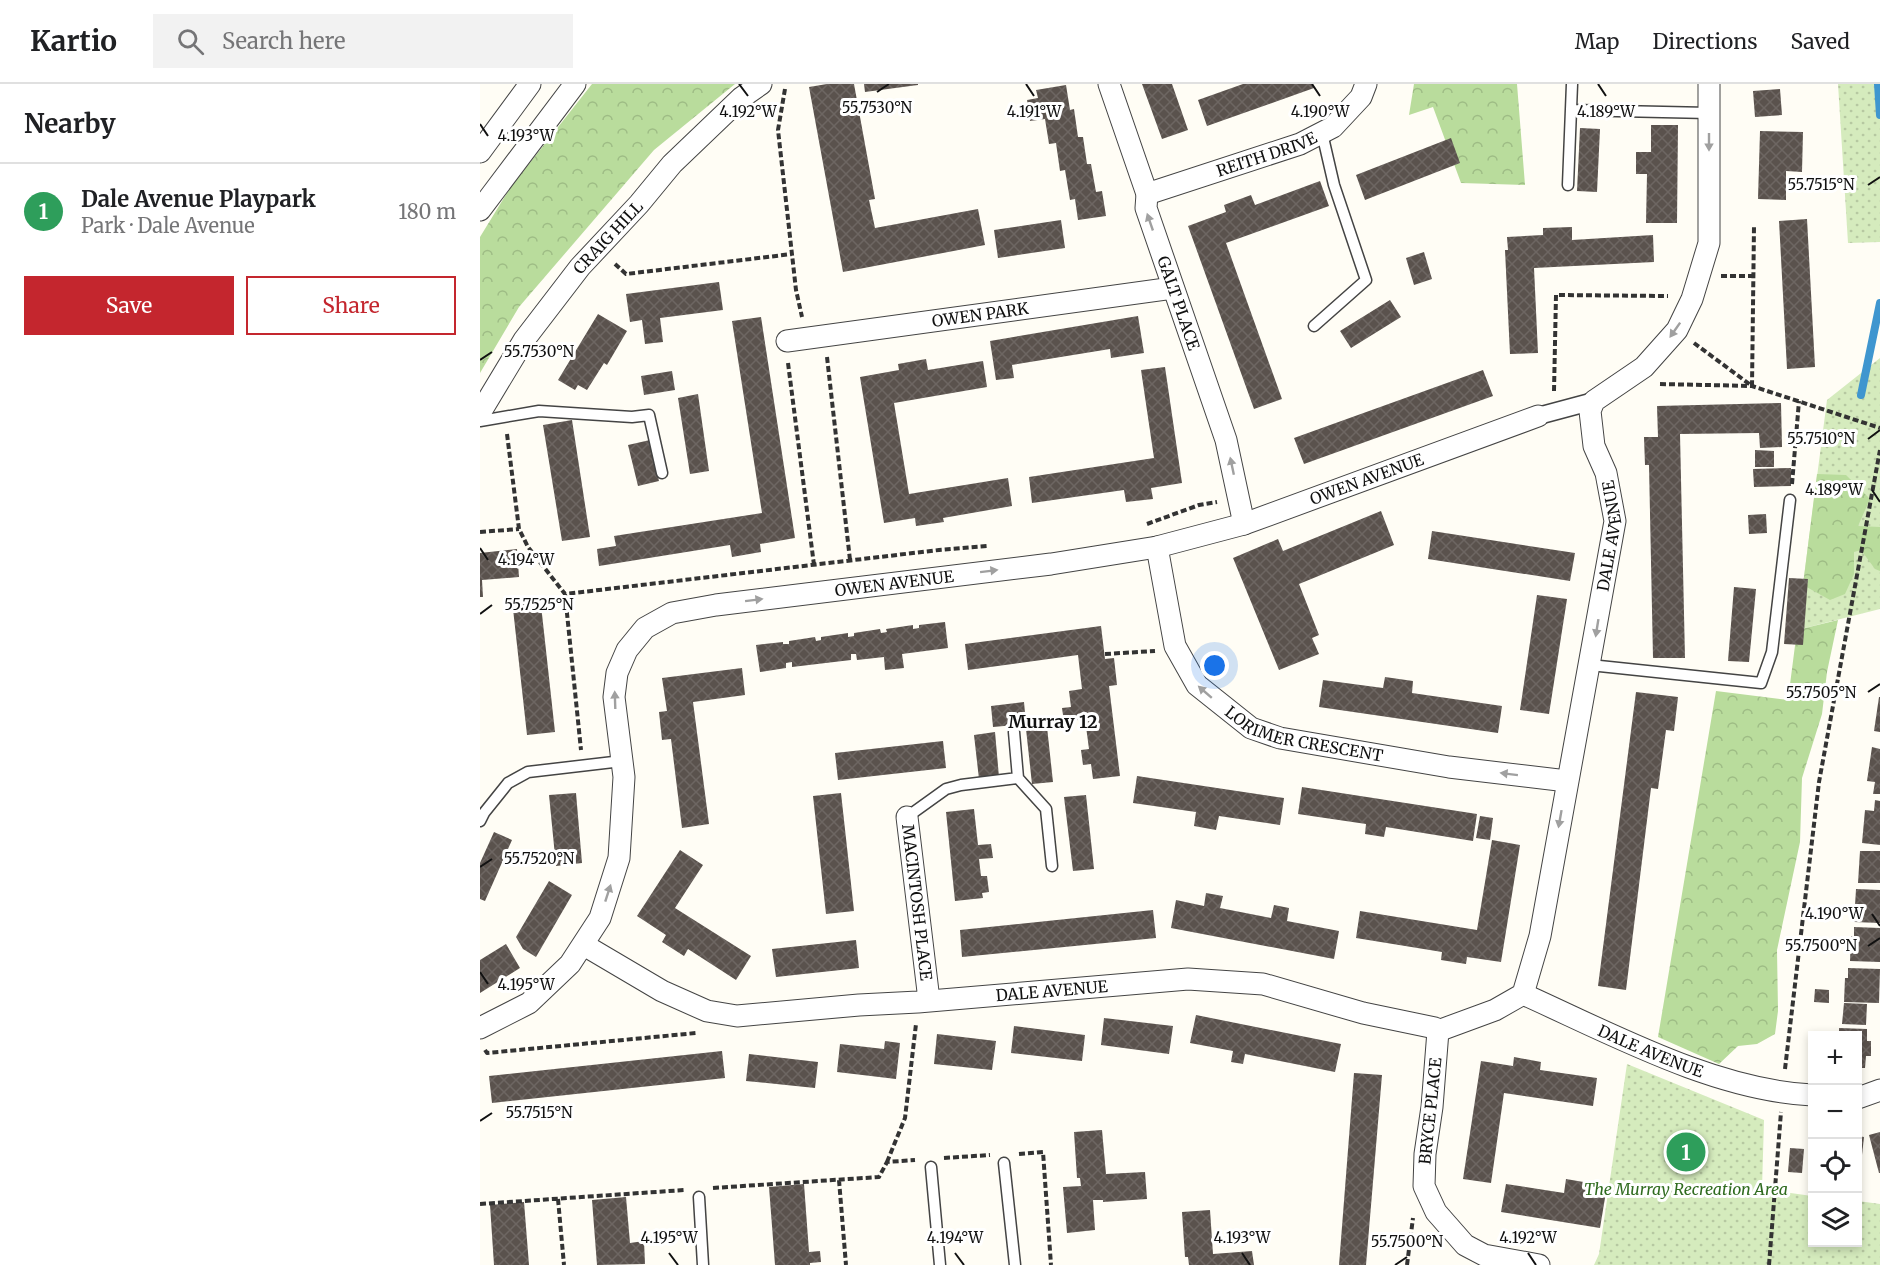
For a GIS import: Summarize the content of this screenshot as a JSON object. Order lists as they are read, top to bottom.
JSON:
{
  "streets": {
    "street": [
      "REITH DRIVE",
      "CRAIG HILL",
      "GALT PLACE",
      "OWEN PARK",
      "OWEN AVENUE",
      "DALE AVENUE",
      "LORIMER CRESCENT",
      "MACINTOSH PLACE",
      "BRYCE PLACE"
    ]
  },
  "crossings": [
    ["REITH DRIVE", "GALT PLACE"],
    ["GALT PLACE", "OWEN PARK"],
    ["GALT PLACE", "OWEN AVENUE"],
    ["OWEN AVENUE", "DALE AVENUE"],
    ["OWEN AVENUE", "LORIMER CRESCENT"],
    ["DALE AVENUE", "LORIMER CRESCENT"],
    ["DALE AVENUE", "MACINTOSH PLACE"],
    ["DALE AVENUE", "BRYCE PLACE"]
  ],
  "one_way": ["GALT PLACE", "OWEN AVENUE", "LORIMER CRESCENT"],
  "districts": ["Murray 12"],
  "parks": ["The Murray Recreation Area"],
  "page": {
    "header": "Kartio",
    "search": "Search here",
    "nav": ["Map", "Directions", "Saved"],
    "heading": "Nearby",
    "list": [
      {
        "mark": "1",
        "name": "Dale Avenue Playpark",
        "note": "Park · Dale Avenue",
        "value": "180 m"
      }
    ],
    "buttons": ["Save", "Share"],
    "map_buttons": ["+", "−"],
    "pins": "1"
  },
  "coordinates": [
    "55.7530°N",
    "4.192°W",
    "4.191°W",
    "4.190°W",
    "4.189°W",
    "4.193°W",
    "55.7515°N",
    "55.7510°N",
    "4.194°W",
    "55.7525°N",
    "55.7505°N",
    "55.7520°N",
    "55.7500°N",
    "4.195°W"
  ]
}
